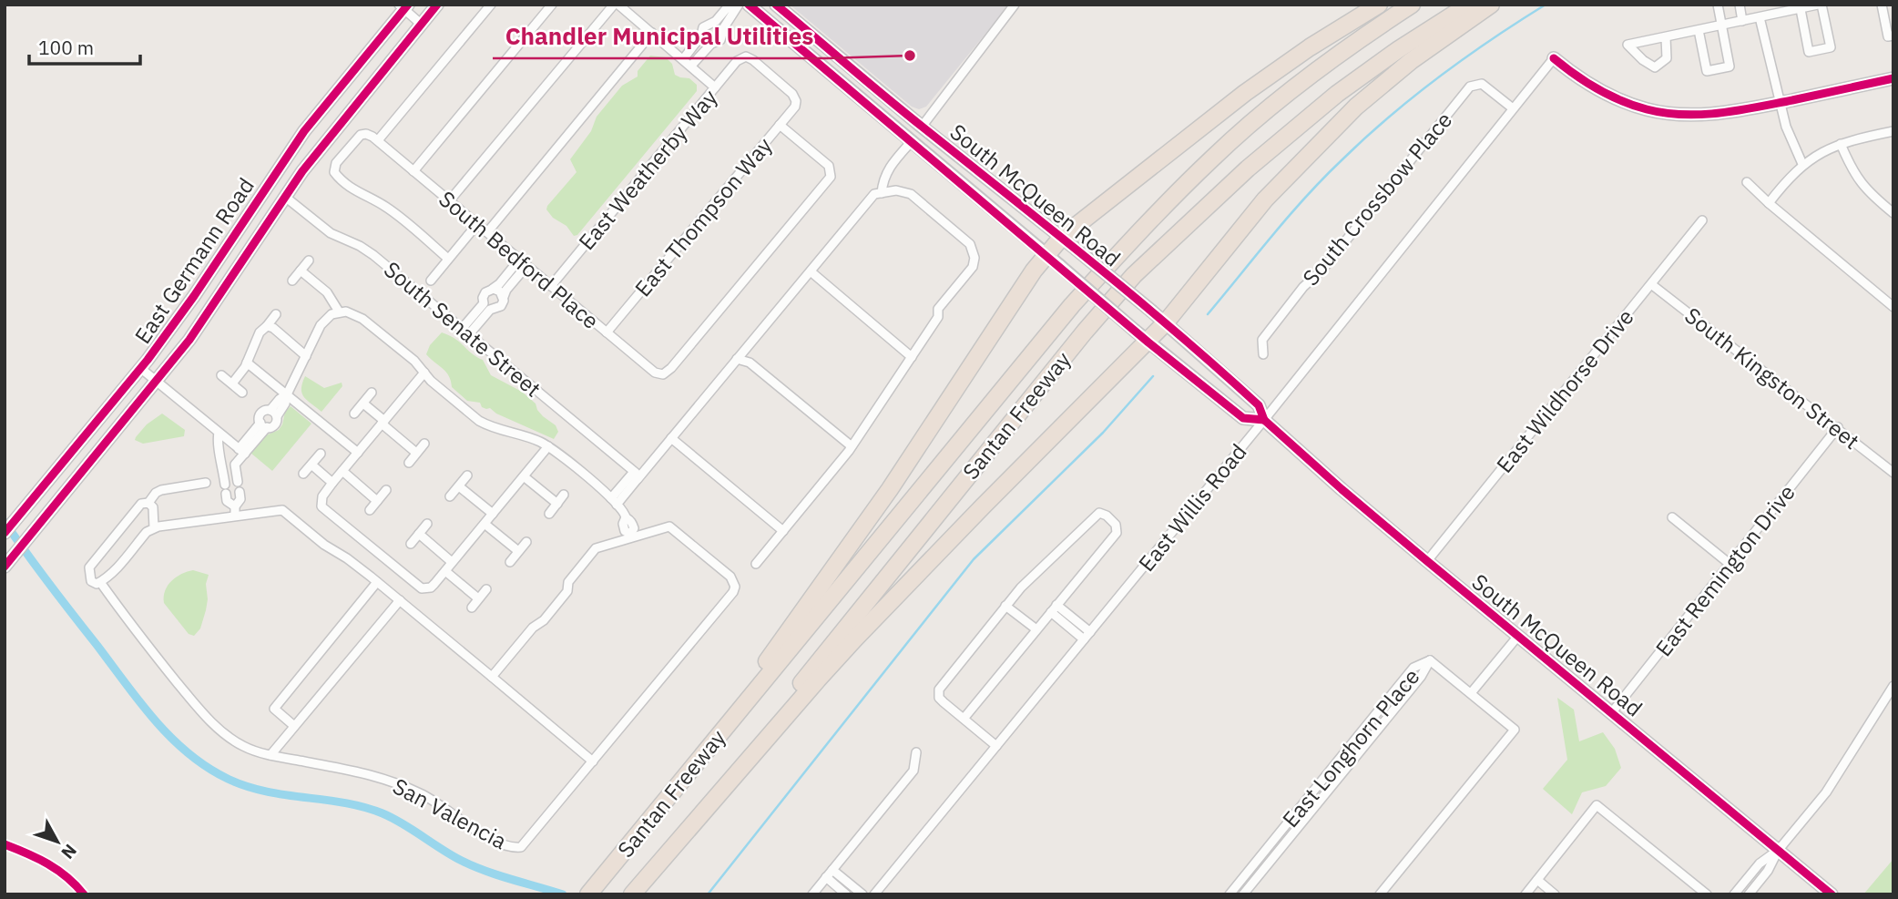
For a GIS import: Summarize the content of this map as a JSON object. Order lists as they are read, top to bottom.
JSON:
{
  "streets": {
    "highway": ["Santan Freeway"],
    "main road": ["South McQueen Road", "East Germann Road"],
    "street": [
      "East Weatherby Way",
      "South Crossbow Place",
      "East Thompson Way",
      "South Bedford Place",
      "South Senate Street",
      "South Kingston Street",
      "East Wildhorse Drive",
      "East Willis Road",
      "East Remington Drive",
      "East Longhorn Place",
      "San Valencia"
    ]
  },
  "crossings": [
    ["East Weatherby Way", "East Thompson Way"],
    ["East Weatherby Way", "South Bedford Place"],
    ["South McQueen Road", "East Wildhorse Drive"],
    ["South McQueen Road", "East Willis Road"],
    ["South McQueen Road", "East Remington Drive"],
    ["South Crossbow Place", "East Willis Road"],
    ["East Thompson Way", "South Bedford Place"],
    ["East Germann Road", "South Senate Street"],
    ["South Kingston Street", "East Wildhorse Drive"],
    ["South Kingston Street", "East Remington Drive"]
  ],
  "places": ["Chandler Municipal Utilities"],
  "scale_bar": "100 m",
  "north": "bottom right"
}
